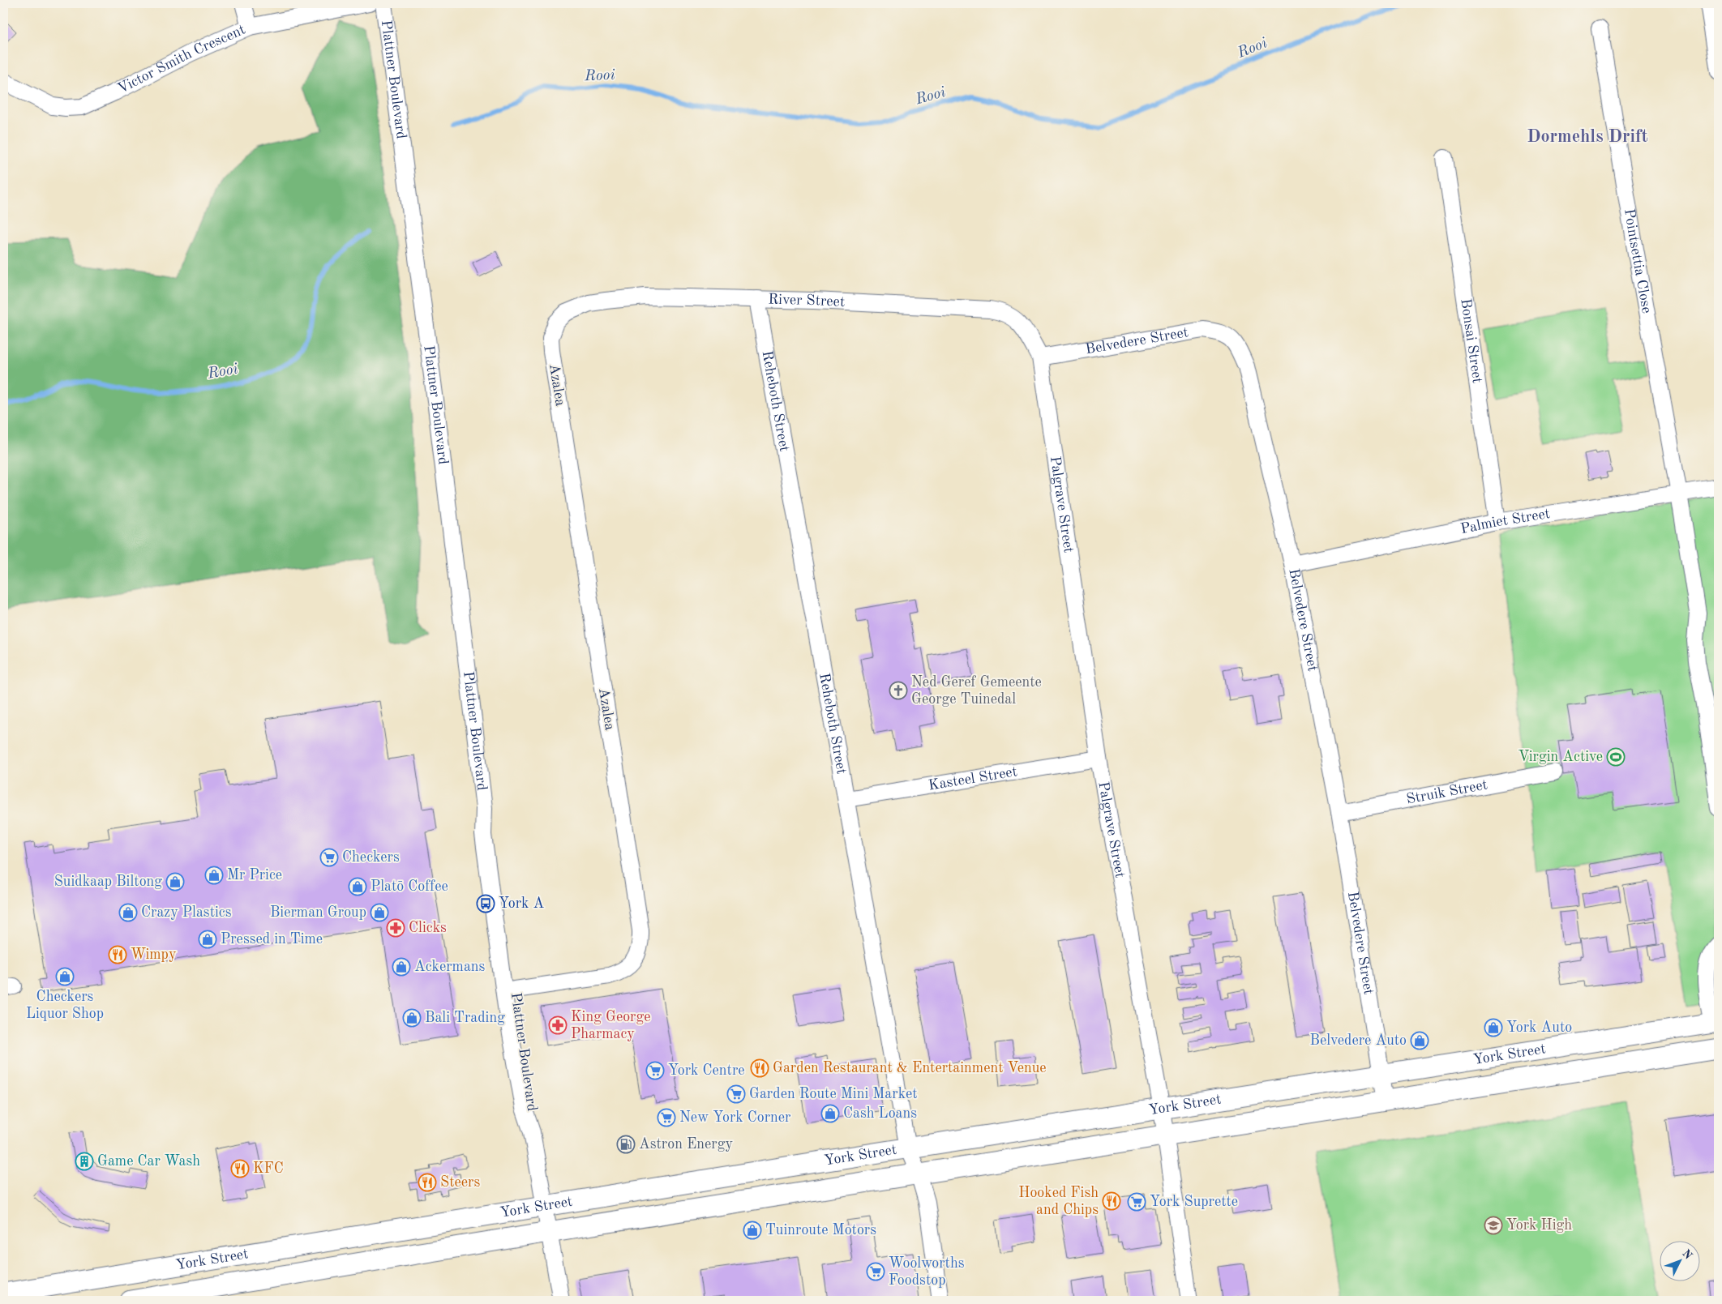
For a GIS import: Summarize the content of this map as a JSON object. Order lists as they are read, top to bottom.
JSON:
{
  "streets": {
    "main road": ["York Street"],
    "street": [
      "Victor Smith Crescent",
      "Plattner Boulevard",
      "Pointsettia Close",
      "River Street",
      "Belvedere Street",
      "Bonsai Street",
      "Azalea",
      "Reheboth Street",
      "Palgrave Street",
      "Palmiet Street",
      "Kasteel Street",
      "Struik Street"
    ]
  },
  "crossings": [
    ["Plattner Boulevard", "Azalea"],
    ["Plattner Boulevard", "York Street"],
    ["Pointsettia Close", "Palmiet Street"],
    ["River Street", "Belvedere Street"],
    ["River Street", "Azalea"],
    ["River Street", "Reheboth Street"],
    ["River Street", "Palgrave Street"],
    ["Belvedere Street", "Palgrave Street"],
    ["Belvedere Street", "Palmiet Street"],
    ["Belvedere Street", "Struik Street"],
    ["Belvedere Street", "York Street"],
    ["Bonsai Street", "Palmiet Street"],
    ["Reheboth Street", "Kasteel Street"],
    ["Reheboth Street", "York Street"],
    ["Palgrave Street", "Kasteel Street"],
    ["Palgrave Street", "York Street"]
  ],
  "districts": ["Dormehls Drift"],
  "water": ["Rooi"],
  "places": {
    "church": ["Ned Geref Gemeente George Tuinedal"],
    "sports": ["Virgin Active"],
    "supermarket": [
      "Checkers",
      "York Centre",
      "Garden Route Mini Market",
      "New York Corner",
      "York Suprette",
      "Woolworths Foodstop"
    ],
    "shop": [
      "Mr Price",
      "Suidkaap Biltong",
      "Platō Coffee",
      "Crazy Plastics",
      "Bierman Group",
      "Pressed in Time",
      "Ackermans",
      "Checkers Liquor Shop",
      "Bali Trading",
      "York Auto",
      "Belvedere Auto",
      "Cash Loans",
      "Tuinroute Motors"
    ],
    "bus stop": ["York A"],
    "pharmacy": ["Clicks", "King George Pharmacy"],
    "restaurant": [
      "Wimpy",
      "Garden Restaurant & Entertainment Venue",
      "KFC",
      "Steers",
      "Hooked Fish and Chips"
    ],
    "fuel station": ["Astron Energy"],
    "building": ["Game Car Wash"],
    "school or university": ["York High"]
  },
  "north": "top right"
}
